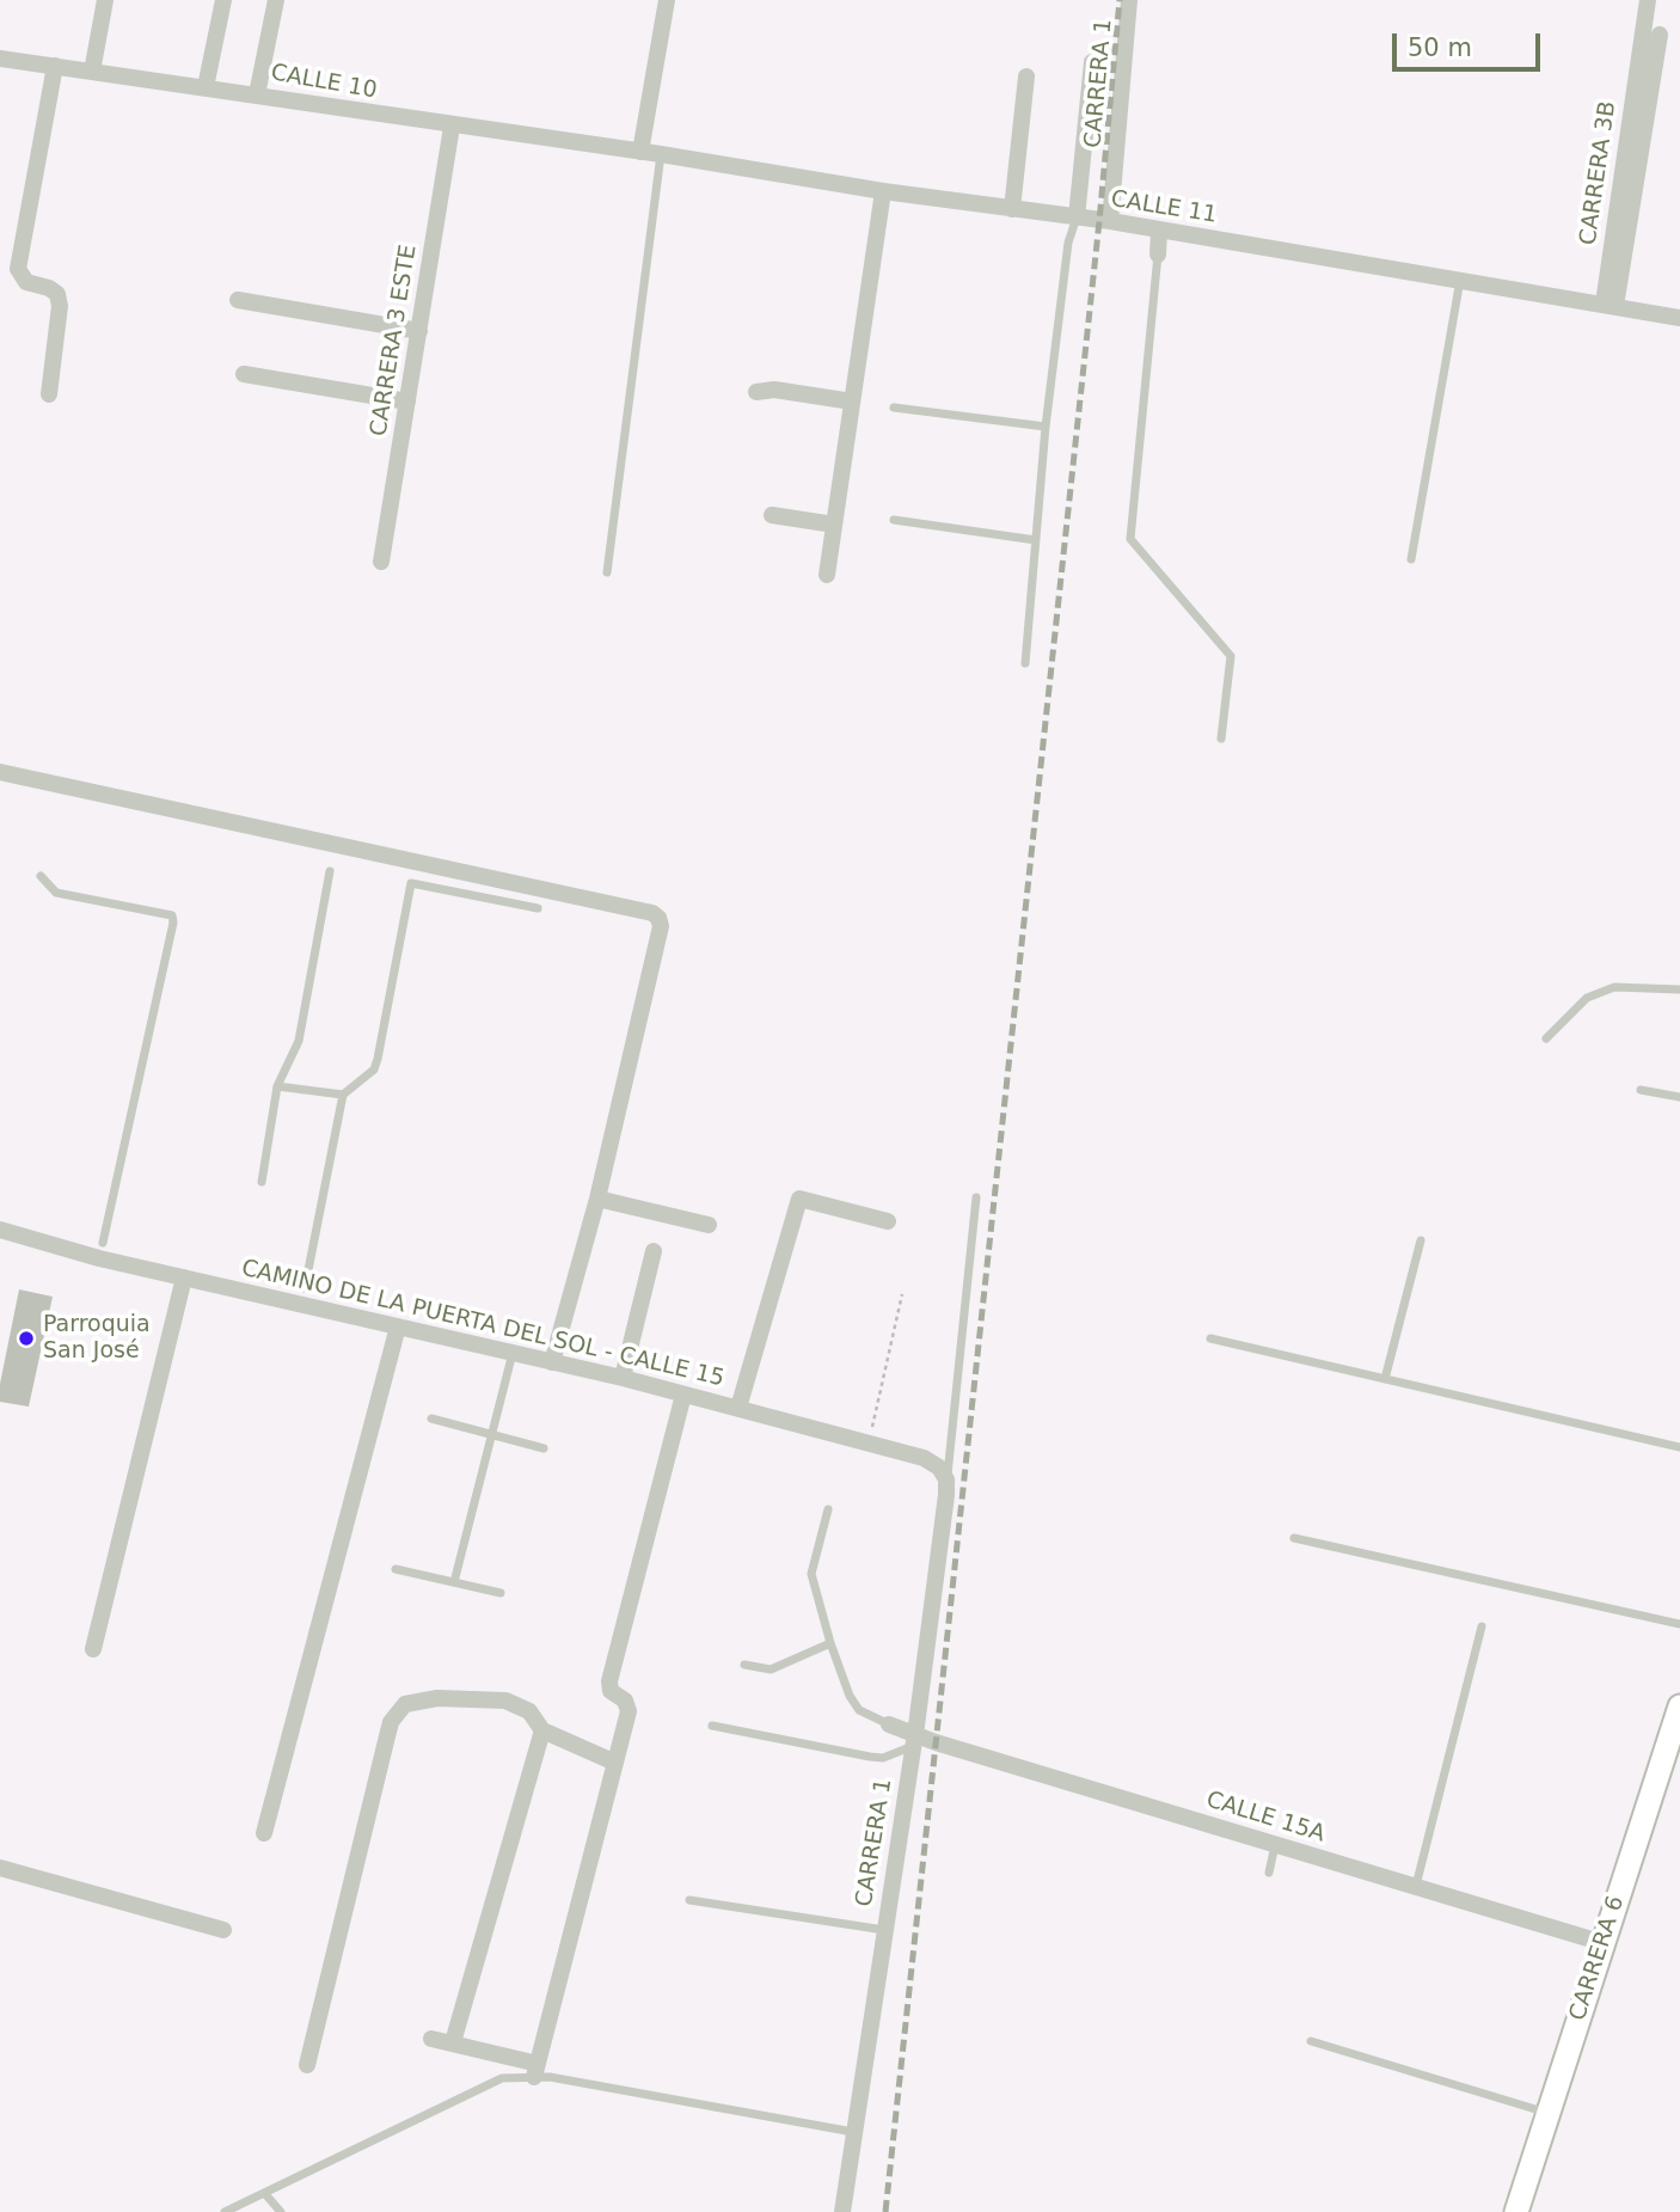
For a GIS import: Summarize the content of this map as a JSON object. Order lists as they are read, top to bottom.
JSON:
{
  "streets": {
    "main road": ["CARRERA 6"],
    "street": [
      "CALLE 10",
      "CARRERA 1",
      "CARRERA 3B",
      "CALLE 11",
      "CARRERA 3 ESTE",
      "CAMINO DE LA PUERTA DEL SOL - CALLE 15",
      "CALLE 15A"
    ]
  },
  "crossings": [
    ["CALLE 10", "CALLE 11"],
    ["CALLE 10", "CARRERA 3 ESTE"],
    ["CARRERA 1", "CALLE 11"],
    ["CARRERA 1", "CAMINO DE LA PUERTA DEL SOL - CALLE 15"],
    ["CARRERA 1", "CALLE 15A"],
    ["CARRERA 3B", "CALLE 11"],
    ["CALLE 15A", "CARRERA 6"]
  ],
  "places": ["Parroquia San José"],
  "scale_bar": "50 m"
}
